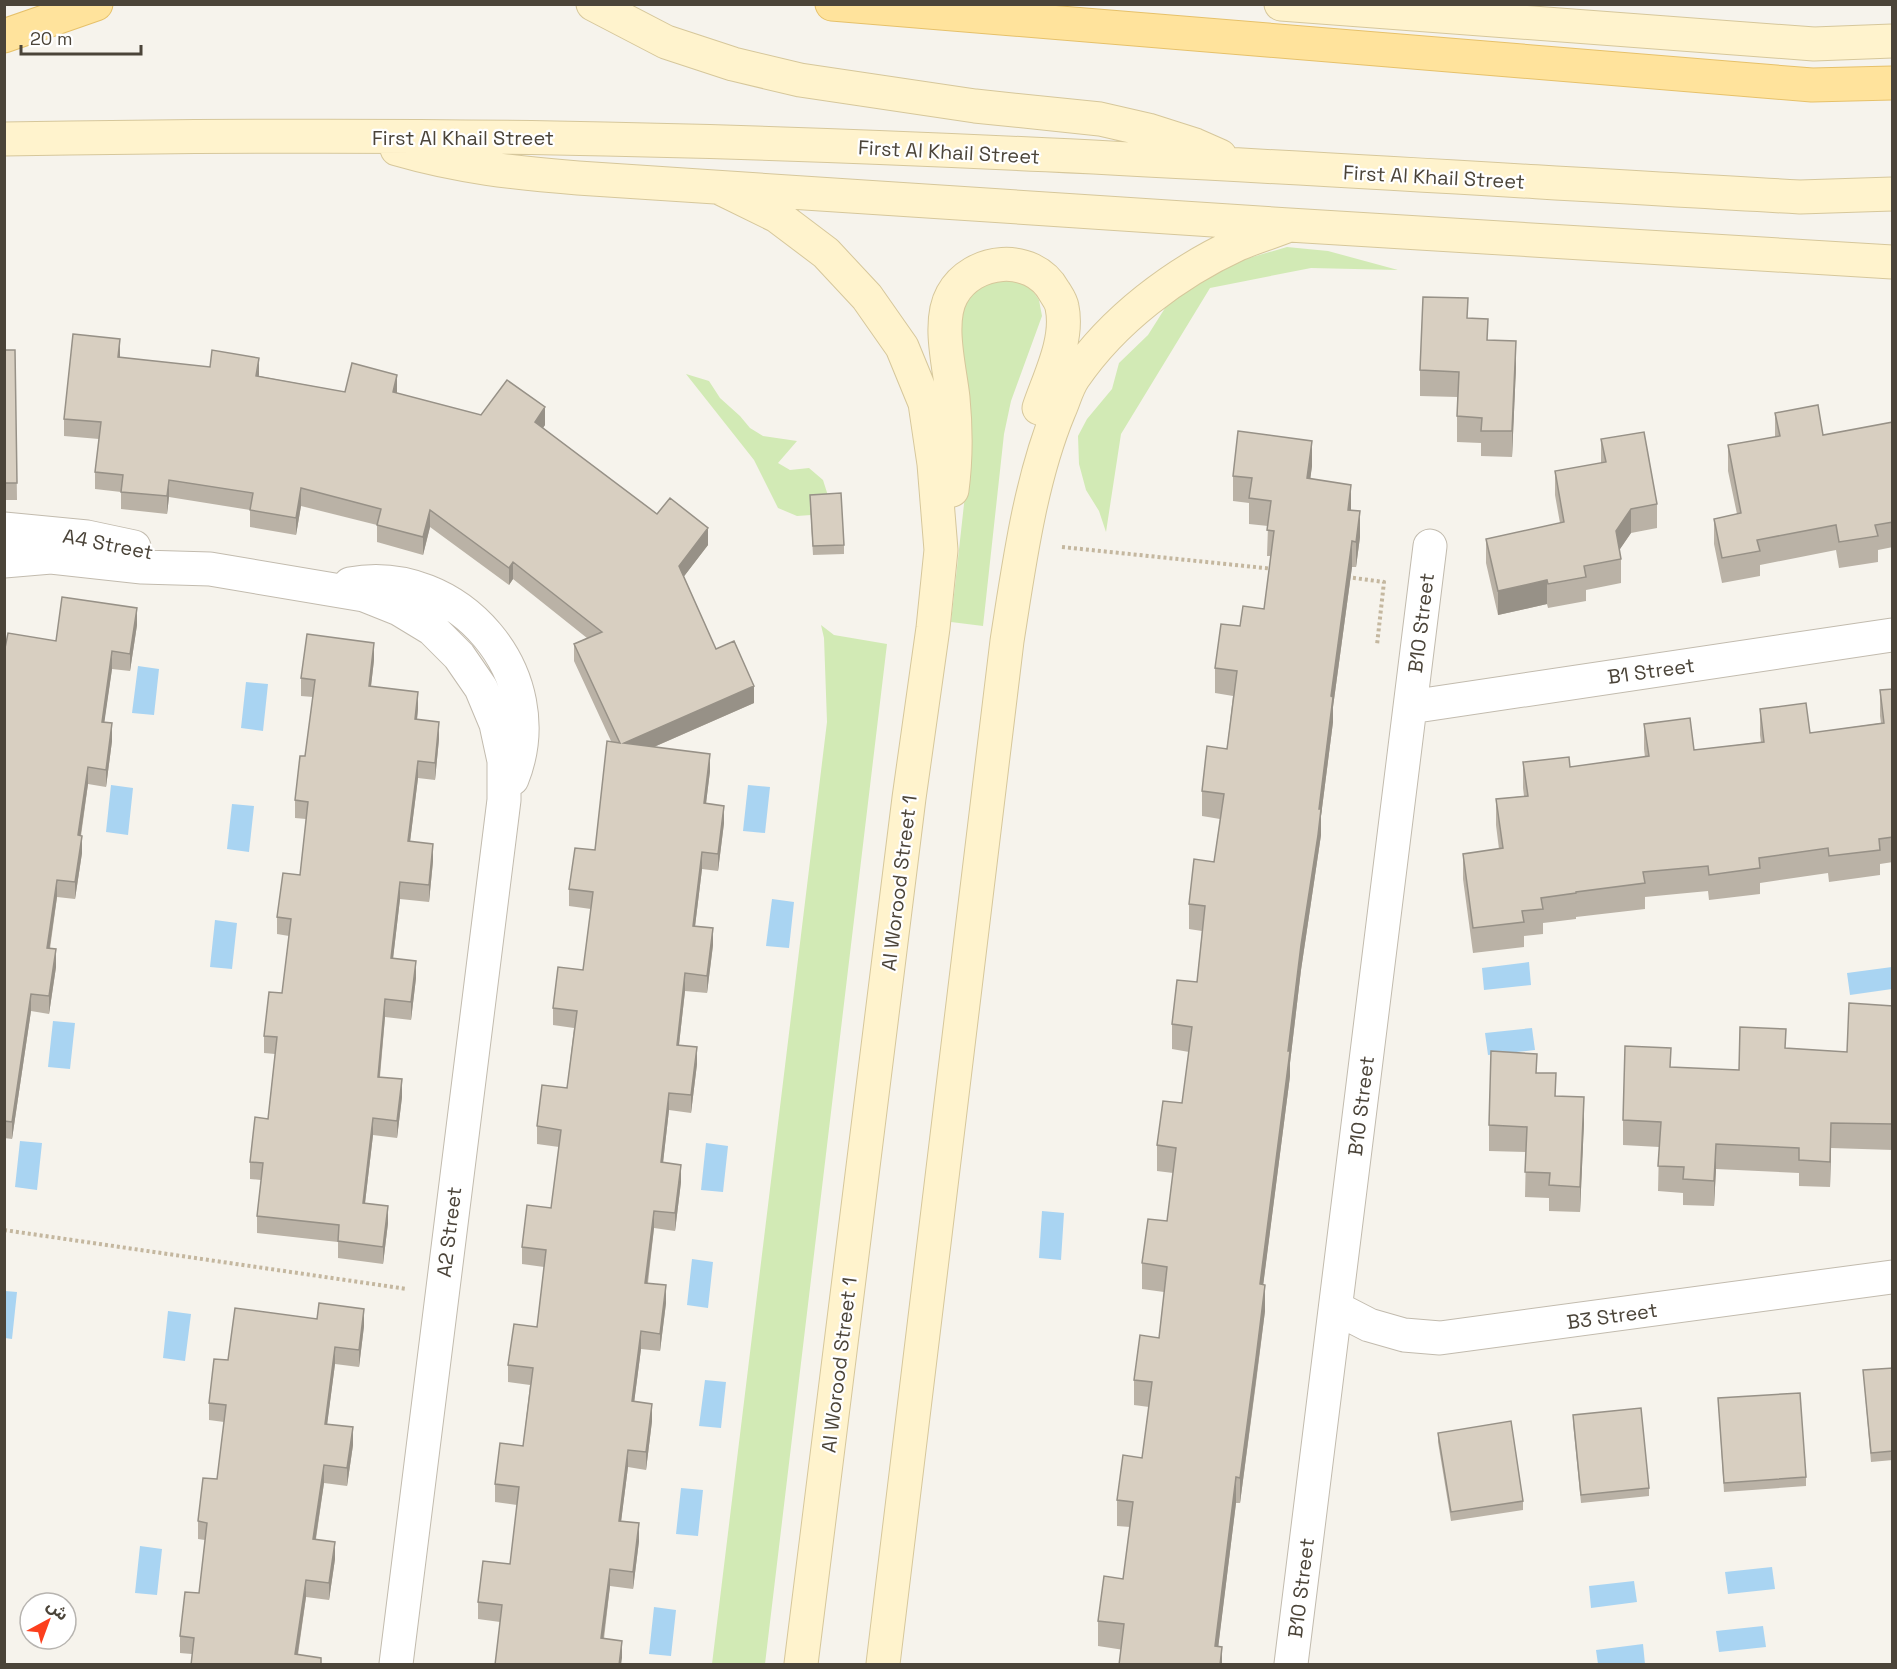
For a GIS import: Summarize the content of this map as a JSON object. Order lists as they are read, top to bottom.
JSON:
{
  "streets": {
    "street": [
      "First Al Khail Street",
      "A4 Street",
      "B10 Street",
      "B1 Street",
      "Al Worood Street 1",
      "A2 Street",
      "B3 Street"
    ]
  },
  "crossings": [
    ["A4 Street", "A2 Street"],
    ["B10 Street", "B1 Street"],
    ["B10 Street", "B3 Street"]
  ],
  "scale_bar": "20 m",
  "north": "top right"
}
